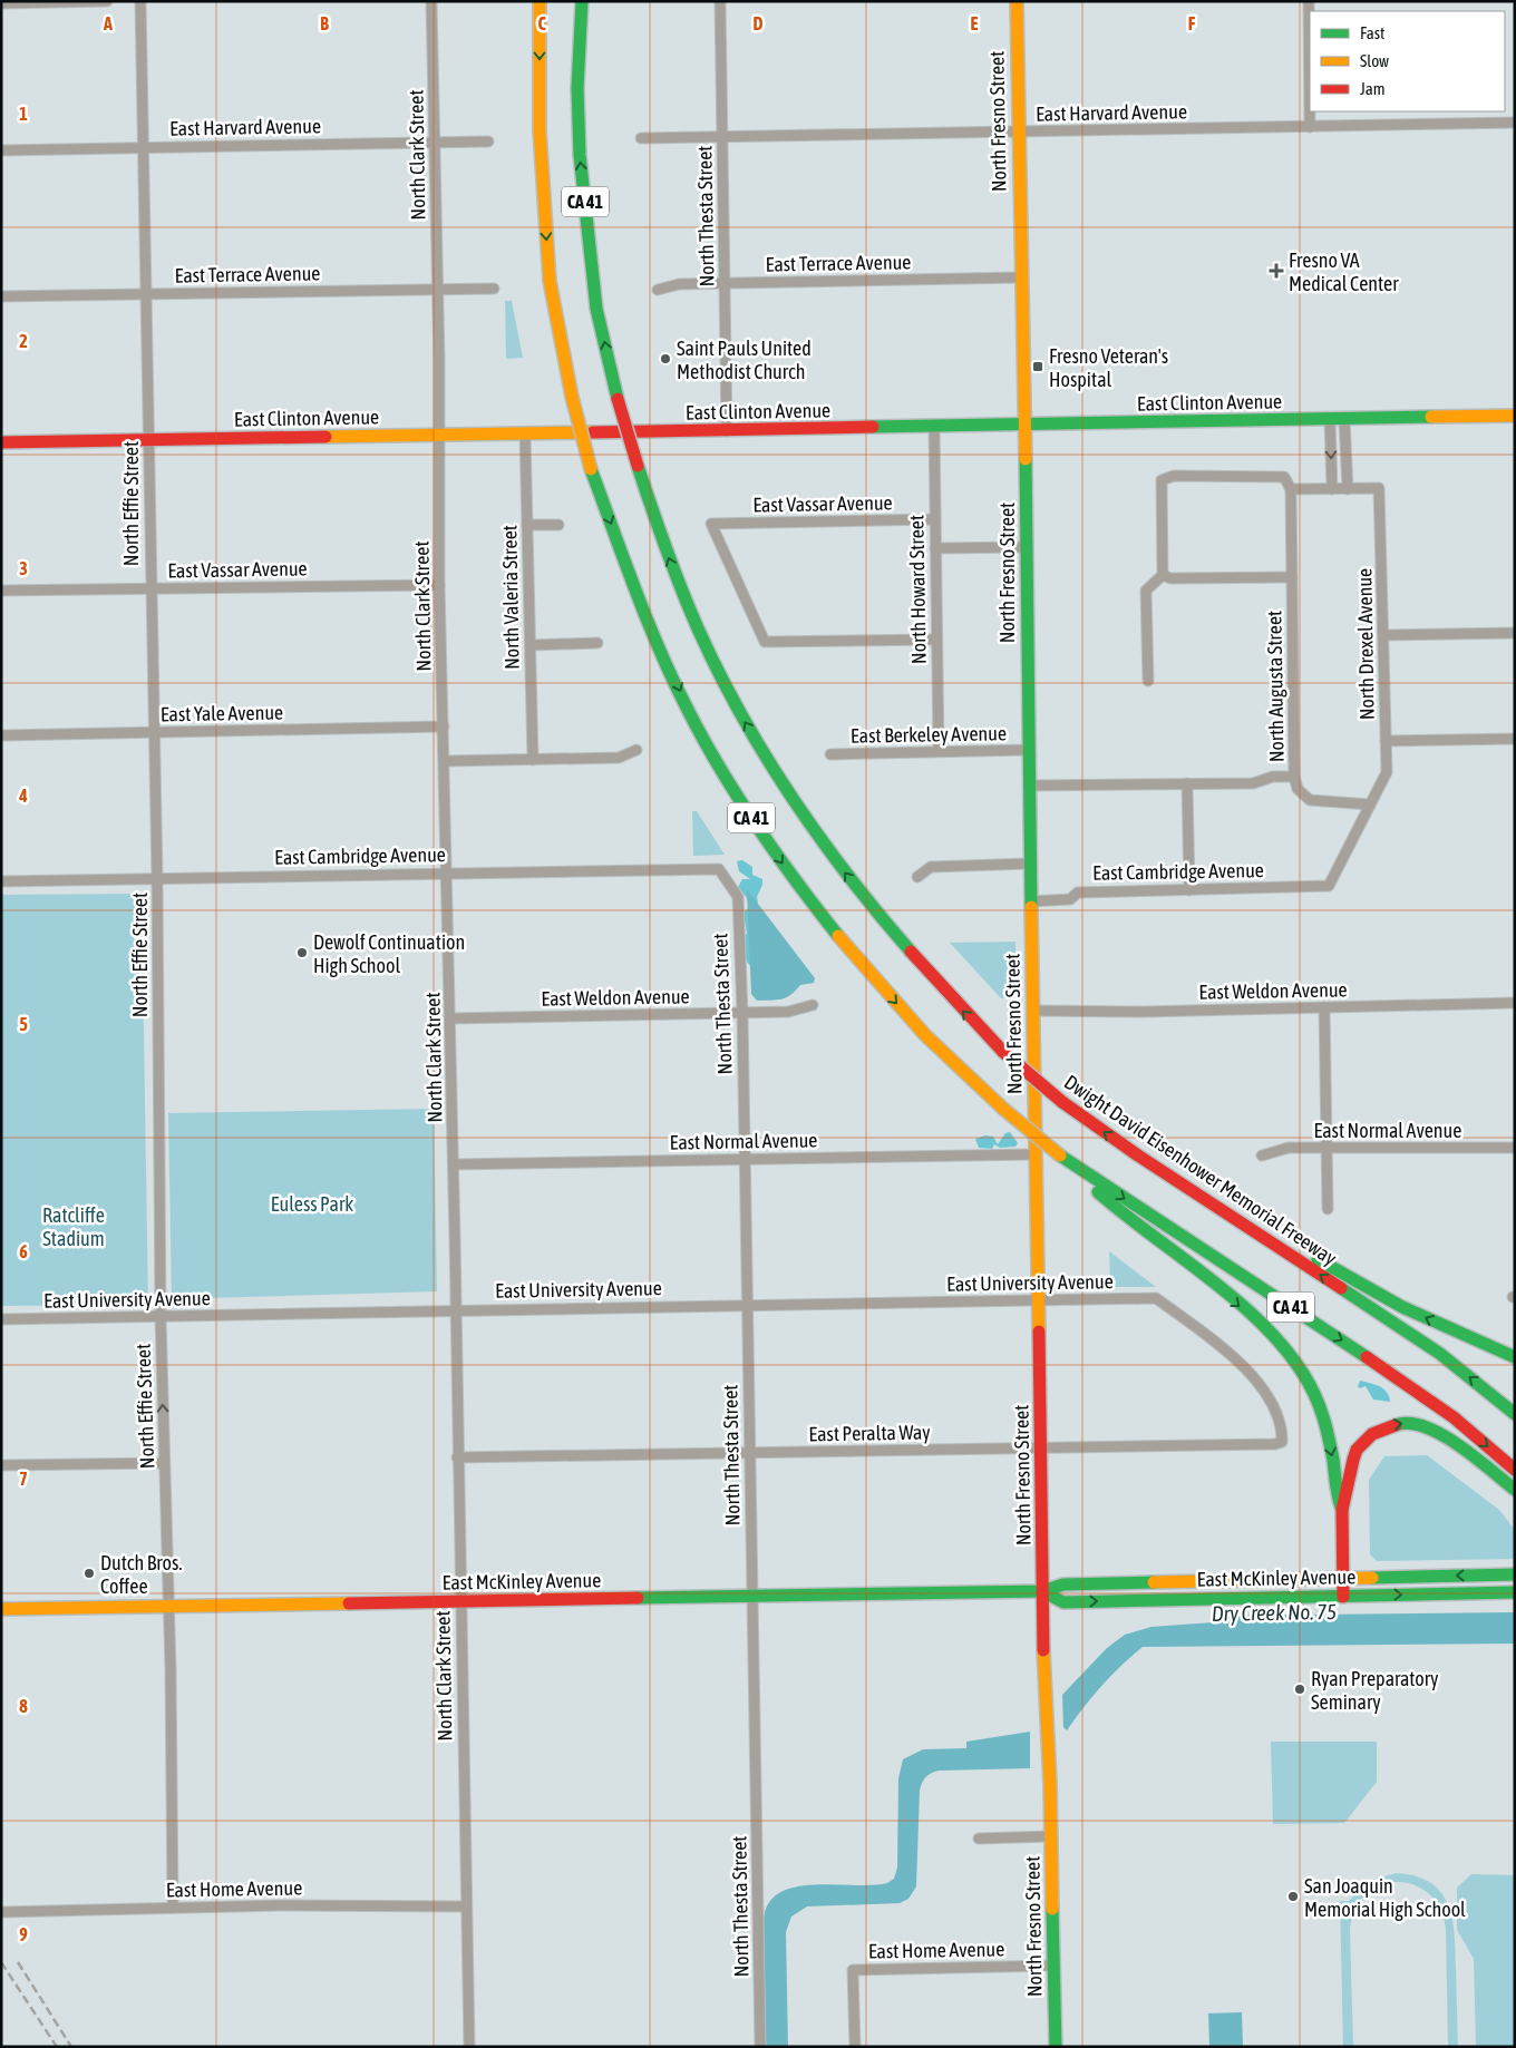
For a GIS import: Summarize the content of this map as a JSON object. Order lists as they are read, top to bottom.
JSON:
{
  "streets": {
    "main road": [
      "North Fresno Street",
      "CA 41",
      "East Clinton Avenue",
      "Dwight David Eisenhower Memorial Freeway",
      "East McKinley Avenue"
    ],
    "street": [
      "East Harvard Avenue",
      "North Clark Street",
      "North Thesta Street",
      "East Terrace Avenue",
      "North Effie Street",
      "East Vassar Avenue",
      "North Howard Street",
      "North Valeria Street",
      "North Drexel Avenue",
      "North Augusta Street",
      "East Yale Avenue",
      "East Berkeley Avenue",
      "East Cambridge Avenue",
      "East Weldon Avenue",
      "East Normal Avenue",
      "East University Avenue",
      "East Peralta Way",
      "East Home Avenue"
    ]
  },
  "crossings": [
    ["East Harvard Avenue", "North Fresno Street"],
    ["East Harvard Avenue", "North Clark Street"],
    ["East Harvard Avenue", "North Thesta Street"],
    ["East Harvard Avenue", "North Effie Street"],
    ["North Fresno Street", "East Terrace Avenue"],
    ["North Fresno Street", "East Clinton Avenue"],
    ["North Fresno Street", "North Augusta Street"],
    ["North Fresno Street", "East Berkeley Avenue"],
    ["North Fresno Street", "East Cambridge Avenue"],
    ["North Fresno Street", "East Weldon Avenue"],
    ["North Fresno Street", "East Normal Avenue"],
    ["North Fresno Street", "East University Avenue"],
    ["North Fresno Street", "East Peralta Way"],
    ["North Fresno Street", "East McKinley Avenue"],
    ["North Fresno Street", "East Home Avenue"],
    ["North Clark Street", "East Terrace Avenue"],
    ["North Clark Street", "East Clinton Avenue"],
    ["North Clark Street", "East Vassar Avenue"],
    ["North Clark Street", "East Yale Avenue"],
    ["North Clark Street", "East Cambridge Avenue"],
    ["North Clark Street", "East Weldon Avenue"],
    ["North Clark Street", "East Normal Avenue"],
    ["North Clark Street", "East University Avenue"],
    ["North Clark Street", "East Peralta Way"],
    ["North Clark Street", "East McKinley Avenue"],
    ["North Clark Street", "East Home Avenue"],
    ["North Thesta Street", "East Terrace Avenue"],
    ["North Thesta Street", "East Clinton Avenue"],
    ["North Thesta Street", "East Cambridge Avenue"],
    ["North Thesta Street", "East Weldon Avenue"],
    ["North Thesta Street", "East Normal Avenue"],
    ["North Thesta Street", "East University Avenue"],
    ["North Thesta Street", "East Peralta Way"],
    ["North Thesta Street", "East McKinley Avenue"],
    ["East Terrace Avenue", "North Effie Street"],
    ["East Clinton Avenue", "North Effie Street"],
    ["East Clinton Avenue", "North Howard Street"],
    ["East Clinton Avenue", "North Valeria Street"],
    ["North Effie Street", "East Vassar Avenue"],
    ["North Effie Street", "East Yale Avenue"],
    ["North Effie Street", "East Cambridge Avenue"],
    ["North Effie Street", "East University Avenue"],
    ["North Effie Street", "East McKinley Avenue"],
    ["North Effie Street", "East Home Avenue"],
    ["East Vassar Avenue", "North Howard Street"],
    ["North Howard Street", "East Berkeley Avenue"],
    ["North Drexel Avenue", "East Cambridge Avenue"],
    ["East University Avenue", "East Peralta Way"]
  ],
  "water": ["Dry Creek No. 75"],
  "parks": ["Euless Park", "Ratcliffe Stadium"],
  "places": {
    "health": ["Fresno VA Medical Center"],
    "other": [
      "Saint Pauls United Methodist Church",
      "Dewolf Continuation High School",
      "Dutch Bros. Coffee",
      "Ryan Preparatory Seminary",
      "San Joaquin Memorial High School"
    ],
    "transit": ["Fresno Veteran's Hospital"]
  },
  "legend": ["Fast", "Slow", "Jam"],
  "grid": {
    "columns": [
      "A",
      "B",
      "C",
      "D",
      "E",
      "F"
    ],
    "rows": [
      "1",
      "2",
      "3",
      "4",
      "5",
      "6",
      "7",
      "8",
      "9"
    ]
  }
}
